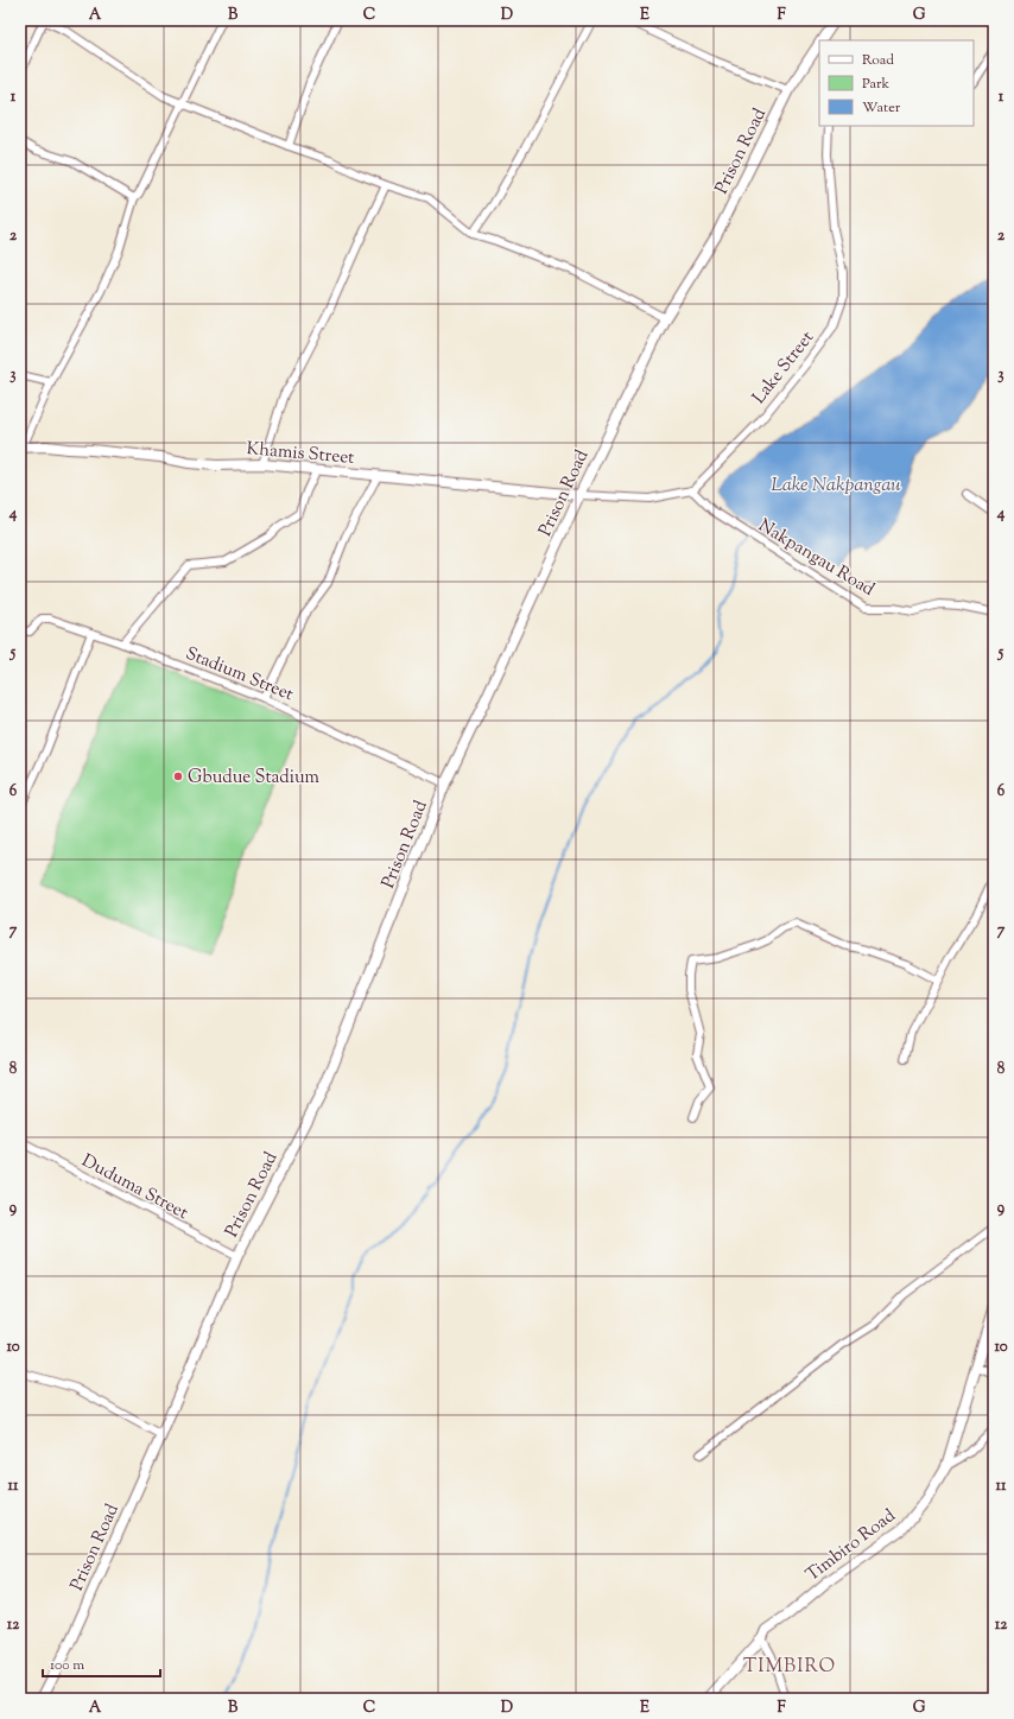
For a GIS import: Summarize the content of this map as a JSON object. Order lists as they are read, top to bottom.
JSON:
{
  "streets": {
    "street": [
      "Prison Road",
      "Lake Street",
      "Khamis Street",
      "Nakpangau Road",
      "Stadium Street",
      "Duduma Street",
      "Timbiro Road"
    ]
  },
  "crossings": [
    ["Prison Road", "Khamis Street"],
    ["Prison Road", "Stadium Street"],
    ["Prison Road", "Duduma Street"],
    ["Lake Street", "Nakpangau Road"]
  ],
  "districts": ["TIMBIRO"],
  "water": ["Lake Nakpangau"],
  "places": ["Gbudue Stadium"],
  "legend": ["Road", "Park", "Water"],
  "scale_bar": "100 m",
  "grid": {
    "columns": [
      "A",
      "B",
      "C",
      "D",
      "E",
      "F",
      "G"
    ],
    "rows": [
      "1",
      "2",
      "3",
      "4",
      "5",
      "6",
      "7",
      "8",
      "9",
      "10",
      "11",
      "12"
    ]
  }
}
